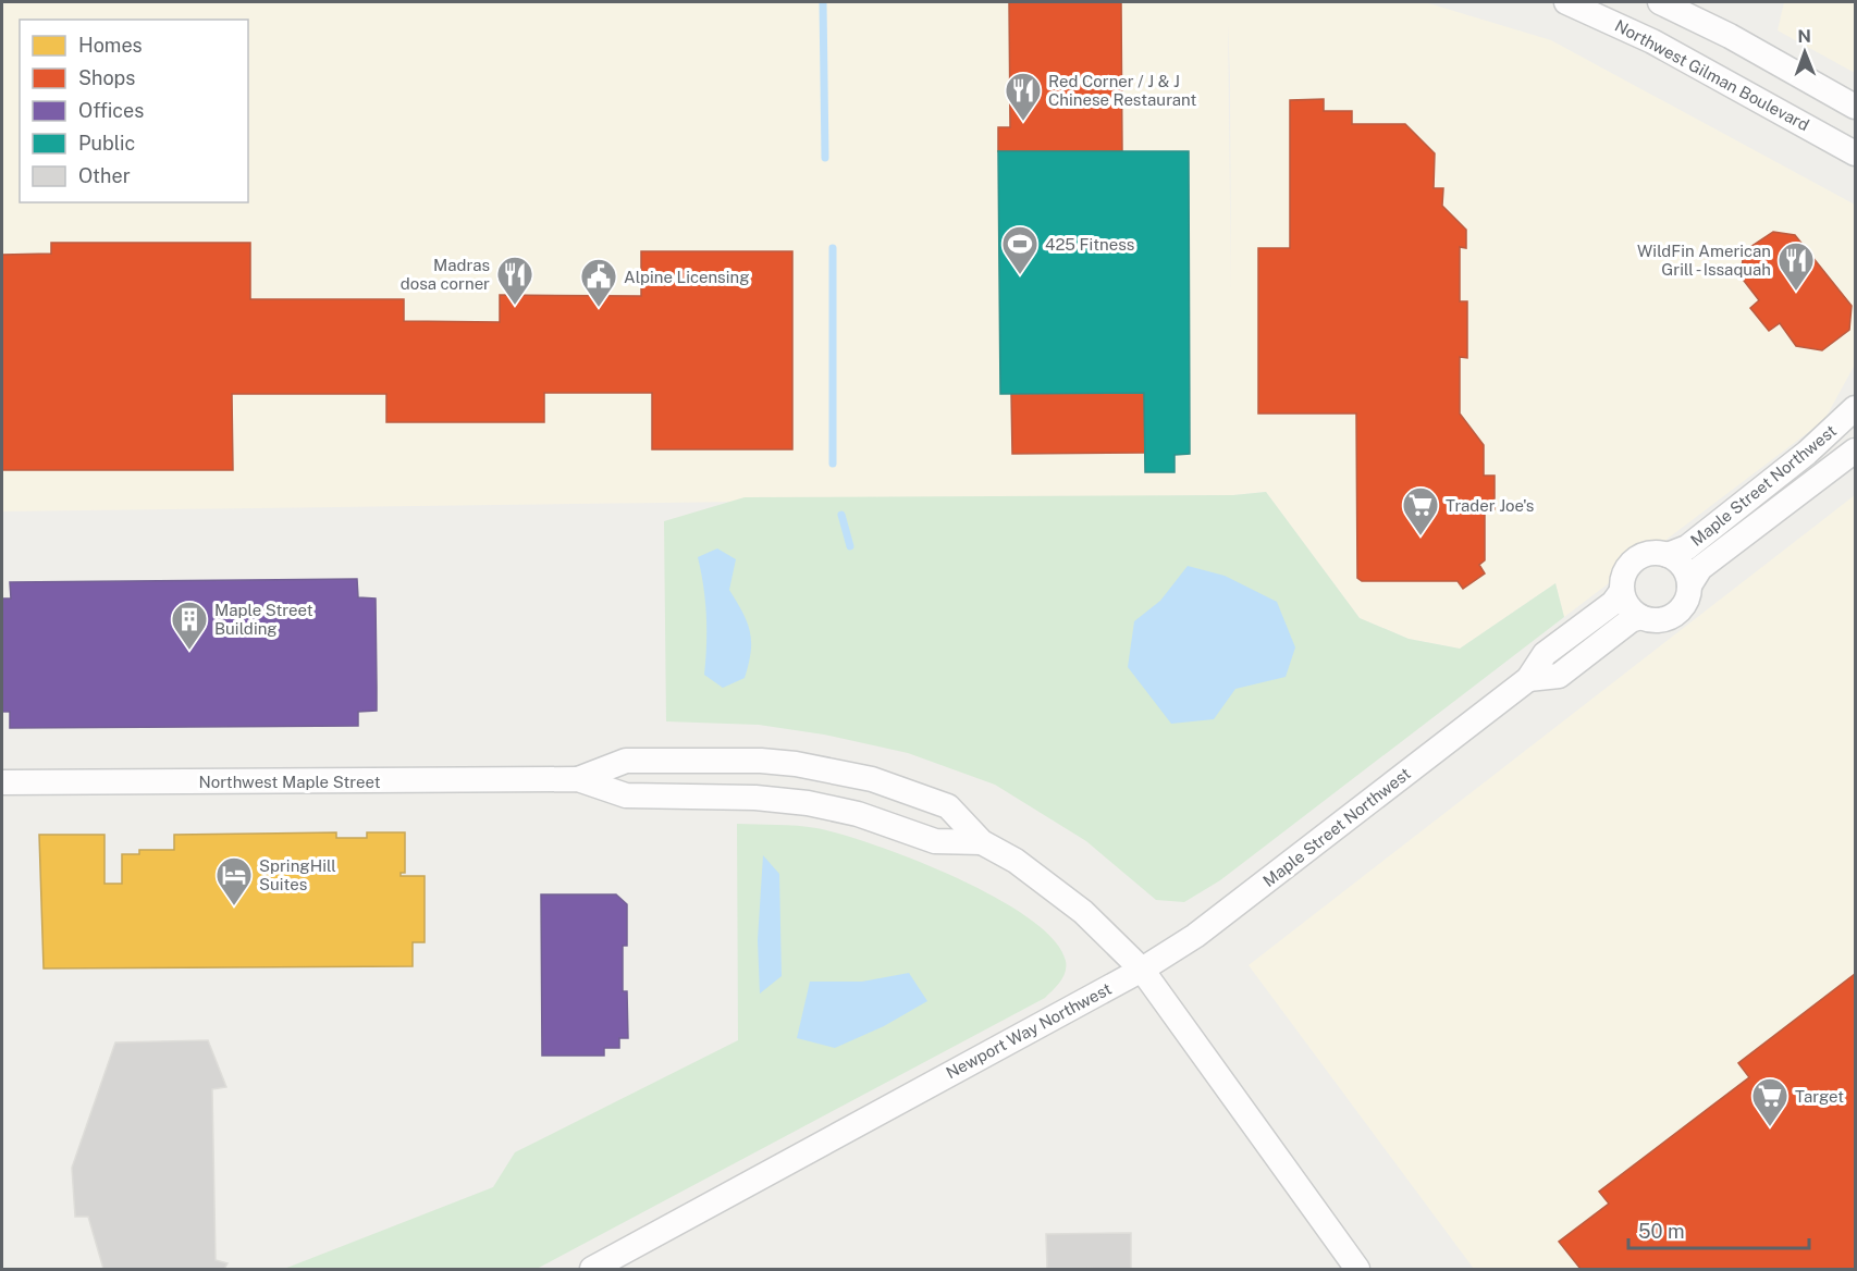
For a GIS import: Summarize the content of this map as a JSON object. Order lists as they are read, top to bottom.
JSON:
{
  "streets": {
    "street": [
      "Northwest Gilman Boulevard",
      "Maple Street Northwest",
      "Northwest Maple Street",
      "Newport Way Northwest"
    ]
  },
  "crossings": [
    ["Maple Street Northwest", "Northwest Maple Street"],
    ["Maple Street Northwest", "Newport Way Northwest"],
    ["Northwest Maple Street", "Newport Way Northwest"]
  ],
  "places": {
    "restaurant": ["Red Corner / J & J Chinese Restaurant", "WildFin American Grill - Issaquah", "Madras dosa corner"],
    "sports": ["425 Fitness"],
    "public building": ["Alpine Licensing"],
    "supermarket": ["Trader Joe's", "Target"],
    "building": ["Maple Street Building"],
    "hotel": ["SpringHill Suites"]
  },
  "legend": [
    "Homes",
    "Shops",
    "Offices",
    "Public",
    "Other"
  ],
  "scale_bar": "50 m",
  "north": "top"
}
